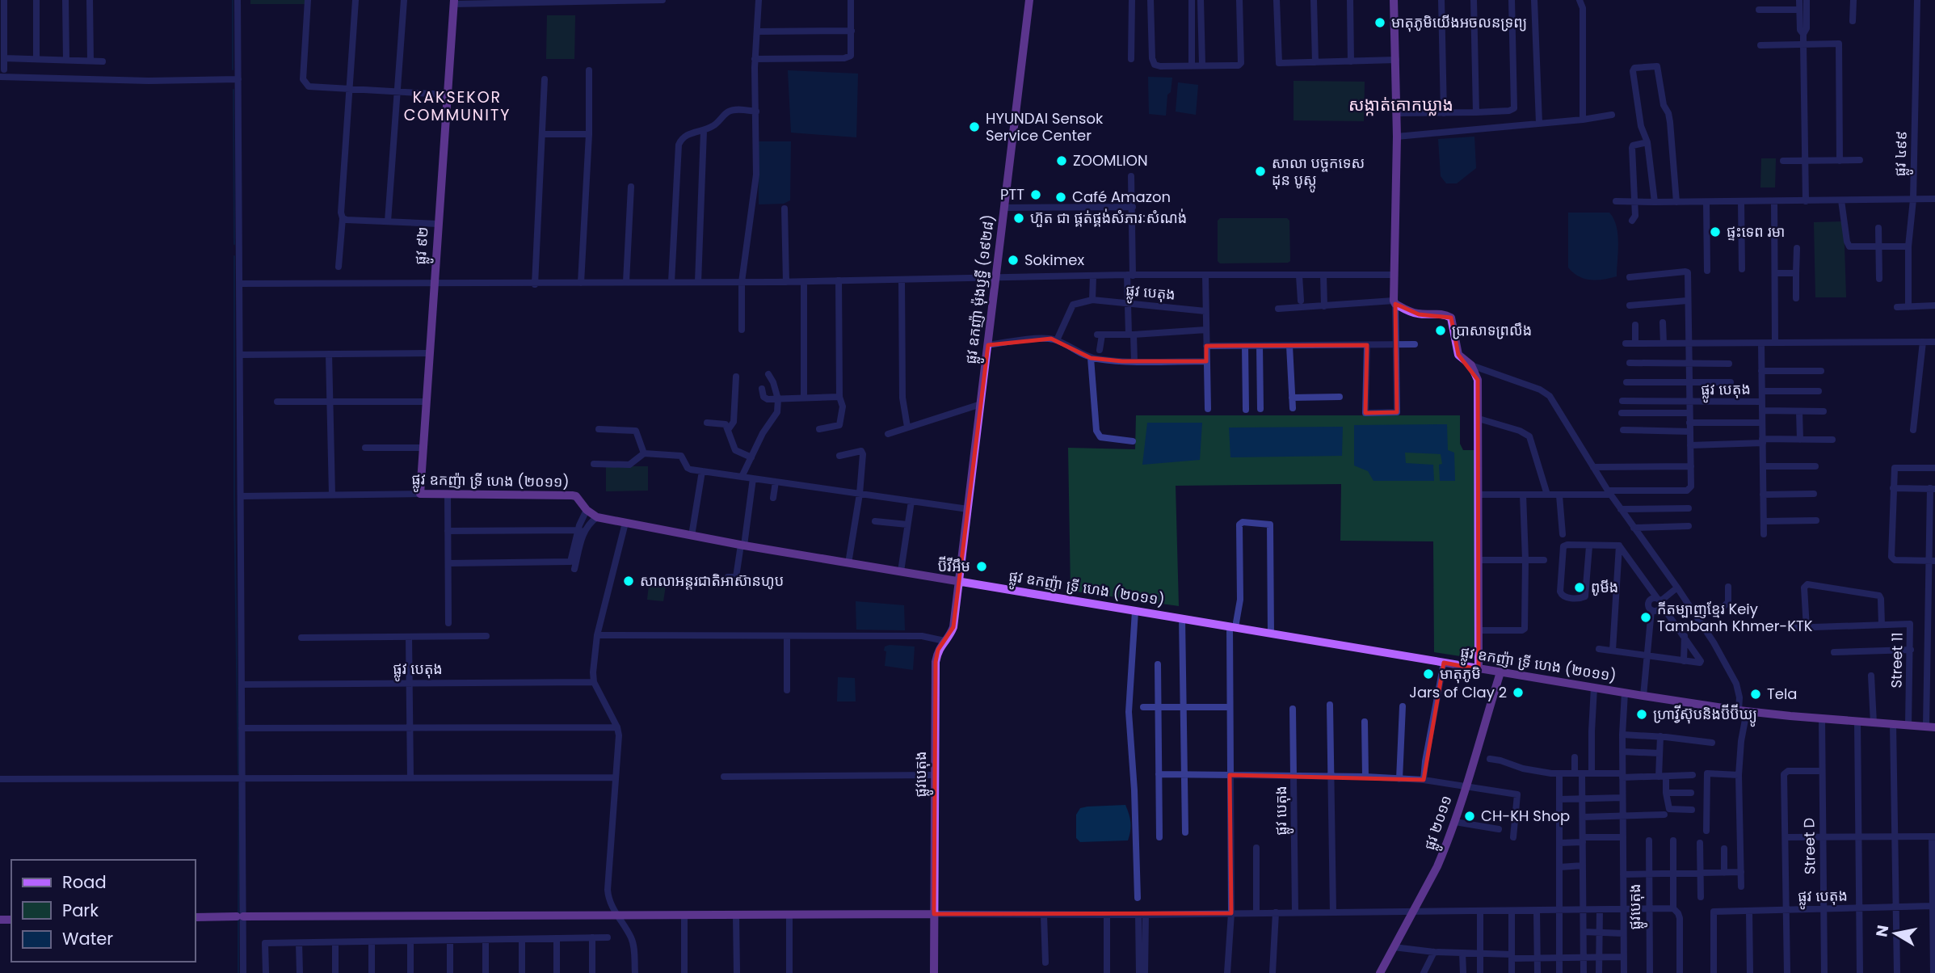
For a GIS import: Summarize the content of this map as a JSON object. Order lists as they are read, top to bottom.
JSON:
{
  "streets": {
    "main road": [
      "ផ្លូវ ៩២",
      "ផ្លូវ ឧកញ៉ា ម៉ុងឫទ្ធី (១៩២៨)",
      "ផ្លូវ ឧកញ៉ា ទ្រី ហេង (២០១១)",
      "ផ្លូវបេតុង",
      "ផ្លូវ ២០១១"
    ],
    "street": [
      "ផ្លូវ ៤៩៩",
      "ផ្លូវ បេតុង",
      "Street 11",
      "Street D"
    ]
  },
  "crossings": [
    ["ផ្លូវ ៩២", "ផ្លូវ ឧកញ៉ា ទ្រី ហេង (២០១១)"],
    ["ផ្លូវ ឧកញ៉ា ម៉ុងឫទ្ធី (១៩២៨)", "ផ្លូវ ឧកញ៉ា ទ្រី ហេង (២០១១)"],
    ["ផ្លូវ ឧកញ៉ា ម៉ុងឫទ្ធី (១៩២៨)", "ផ្លូវបេតុង"],
    ["ផ្លូវ បេតុង", "Street D"],
    ["ផ្លូវ ឧកញ៉ា ទ្រី ហេង (២០១១)", "Street 11"],
    ["ផ្លូវ ឧកញ៉ា ទ្រី ហេង (២០១១)", "ផ្លូវបេតុង"],
    ["ផ្លូវ ឧកញ៉ា ទ្រី ហេង (២០១១)", "ផ្លូវ ២០១១"],
    ["ផ្លូវ ឧកញ៉ា ទ្រី ហេង (២០១១)", "Street D"]
  ],
  "districts": ["KAKSEKOR COMMUNITY", "សង្កាត់គោកឃ្លាង"],
  "places": [
    "មាតុភូមិយើងអចលនទ្រព្យ",
    "HYUNDAI Sensok Service Center",
    "ZOOMLION",
    "សាលា បច្ចកទេស ដុន បូស្កូ",
    "PTT",
    "Café Amazon",
    "ហ៊ួត ជា ផ្គត់ផ្គង់សំភារៈសំណង់",
    "ផ្ទះទេព រមា",
    "Sokimex",
    "ប្រាសាទព្រលឹង",
    "ប៊ីវីអឹម",
    "សាលាអន្ដរជាតិអាស៊ានហូប",
    "ពូមីង",
    "កីតម្បាញខ្មែរ Keiy Tambanh Khmer-KTK",
    "មាតុភូមិ",
    "Jars of Clay 2",
    "Tela",
    "ហ្រាវ្វីស៊ុបនិងប៊ីប៊ីឃ្យូ",
    "CH-KH Shop"
  ],
  "legend": ["Road", "Park", "Water"],
  "north": "left"
}
